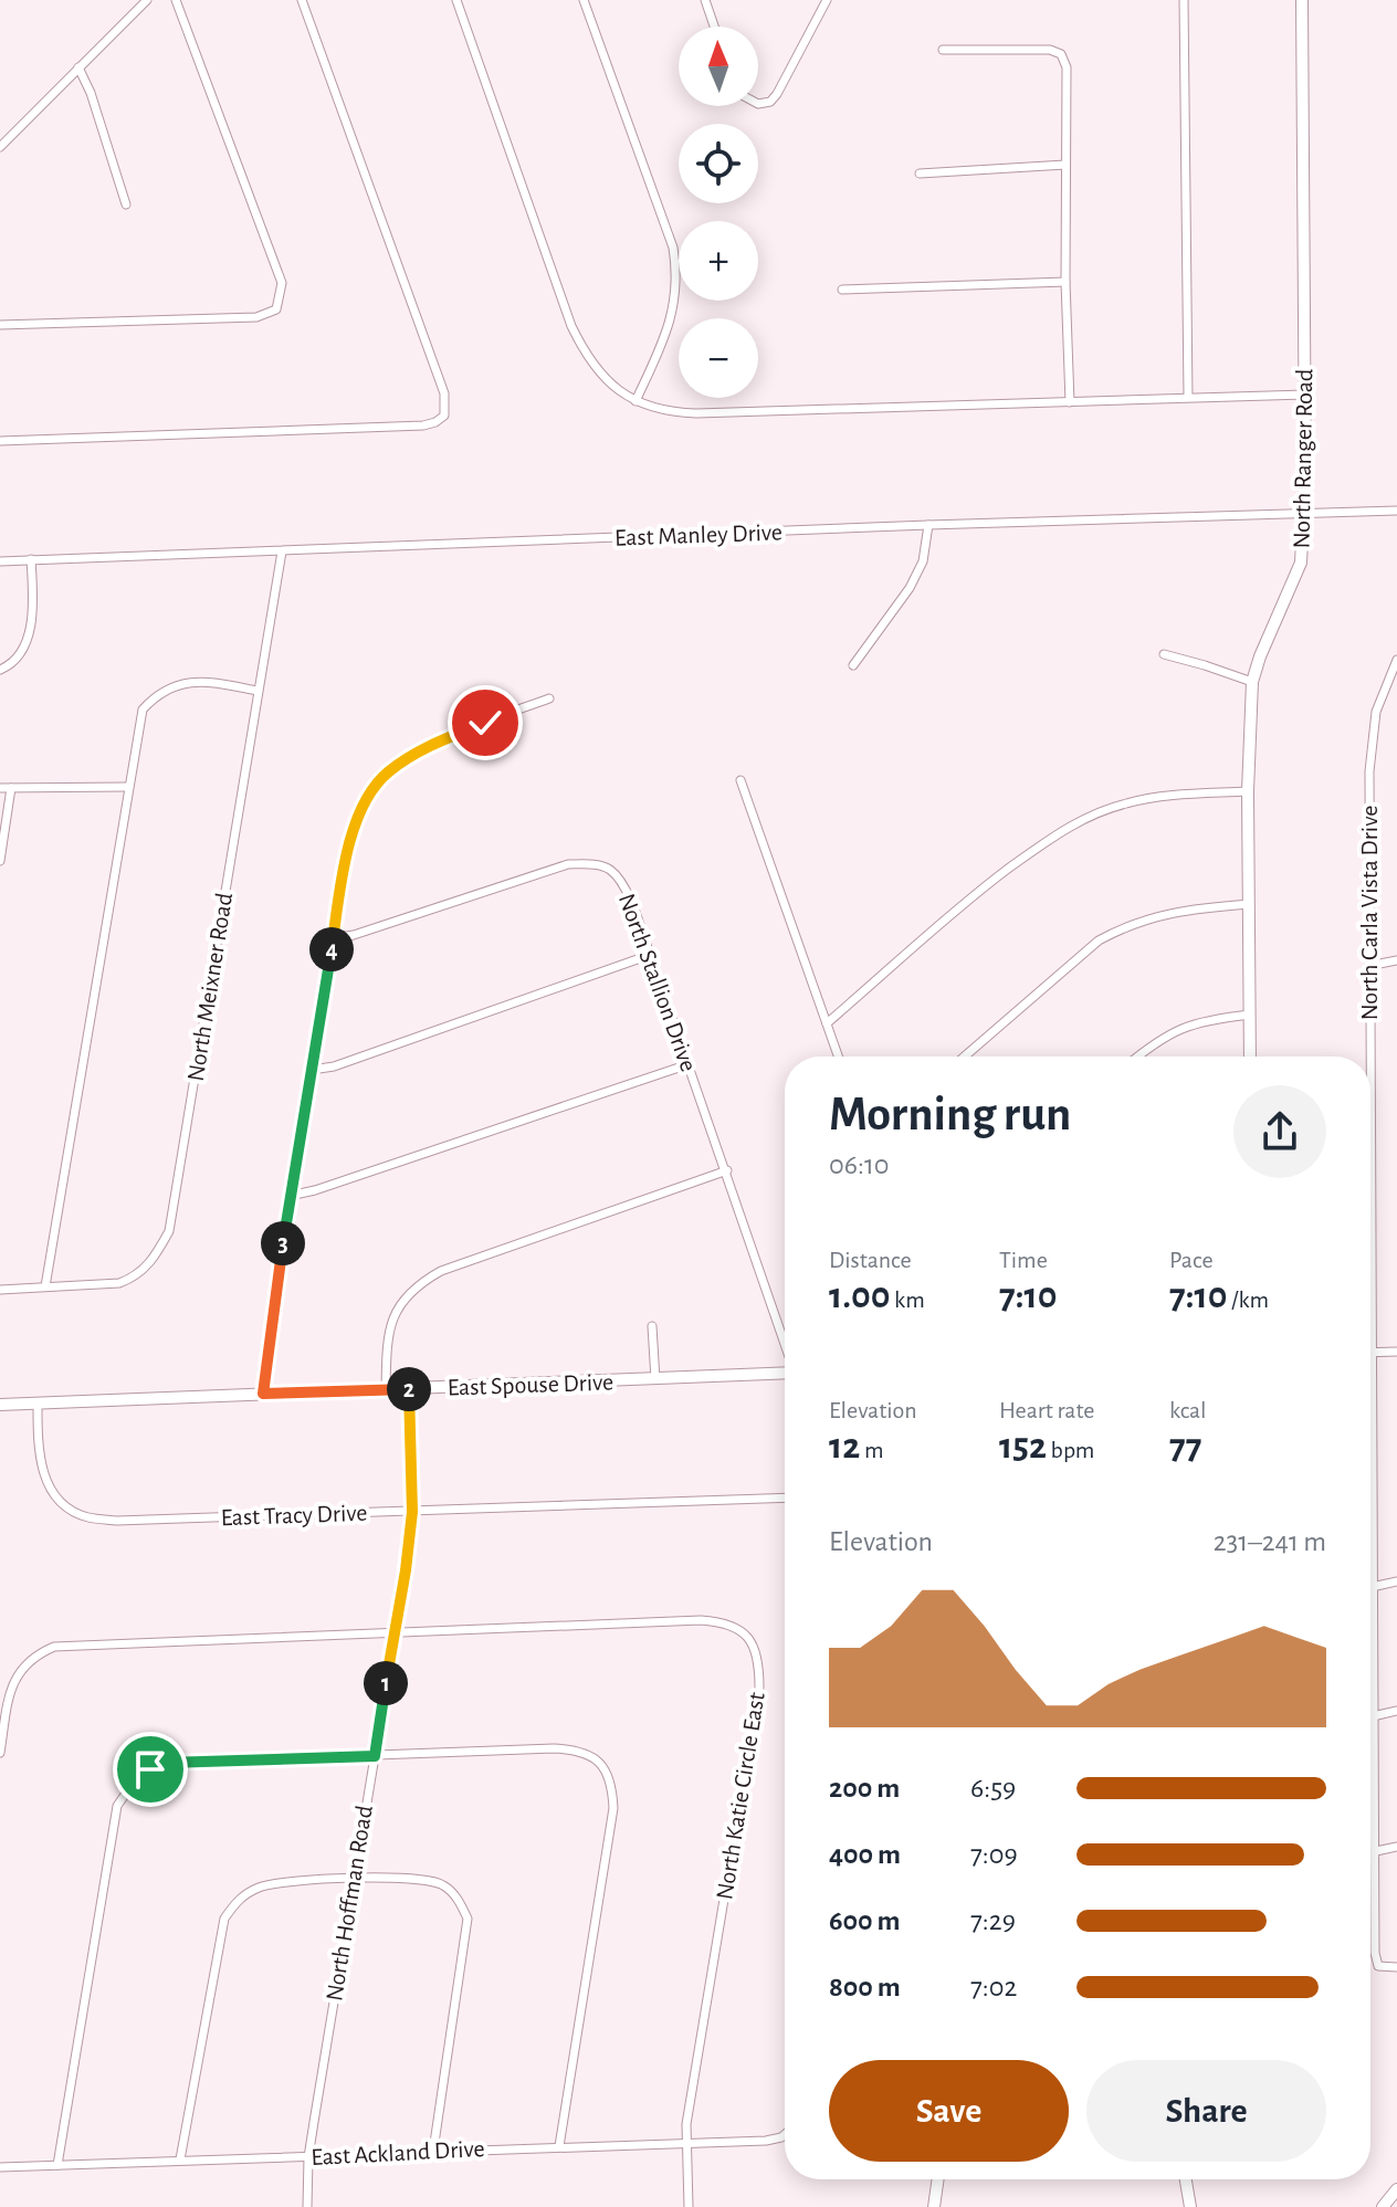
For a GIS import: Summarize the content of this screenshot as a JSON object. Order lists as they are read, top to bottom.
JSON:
{
  "streets": {
    "street": [
      "North Ranger Road",
      "East Manley Drive",
      "North Carla Vista Drive",
      "North Stallion Drive",
      "North Meixner Road",
      "East Spouse Drive",
      "East Tracy Drive",
      "North Katie Circle East",
      "North Hoffman Road",
      "East Ackland Drive"
    ]
  },
  "crossings": [
    ["North Ranger Road", "East Manley Drive"],
    ["East Manley Drive", "North Meixner Road"],
    ["East Spouse Drive", "East Tracy Drive"],
    ["East Spouse Drive", "North Hoffman Road"],
    ["East Tracy Drive", "North Hoffman Road"],
    ["North Katie Circle East", "North Hoffman Road"],
    ["North Katie Circle East", "East Ackland Drive"],
    ["North Hoffman Road", "East Ackland Drive"]
  ],
  "north": "top",
  "page": {
    "map_buttons": ["+", "−"],
    "pins": [
      "4",
      "3",
      "2",
      "1"
    ],
    "heading": ["Morning run", "06:10"],
    "stats": [
      ["Distance", "1.00 km"],
      ["Time", "7:10"],
      ["Pace", "7:10 /km"],
      ["Elevation", "12 m"],
      ["Heart rate", "152 bpm"],
      ["kcal", "77"]
    ],
    "chart": ["Elevation", "231–241 m"],
    "list": [
      {
        "name": "200 m",
        "note": "6:59"
      },
      {
        "name": "400 m",
        "note": "7:09"
      },
      {
        "name": "600 m",
        "note": "7:29"
      },
      {
        "name": "800 m",
        "note": "7:02"
      }
    ],
    "buttons": ["Save", "Share"]
  }
}
